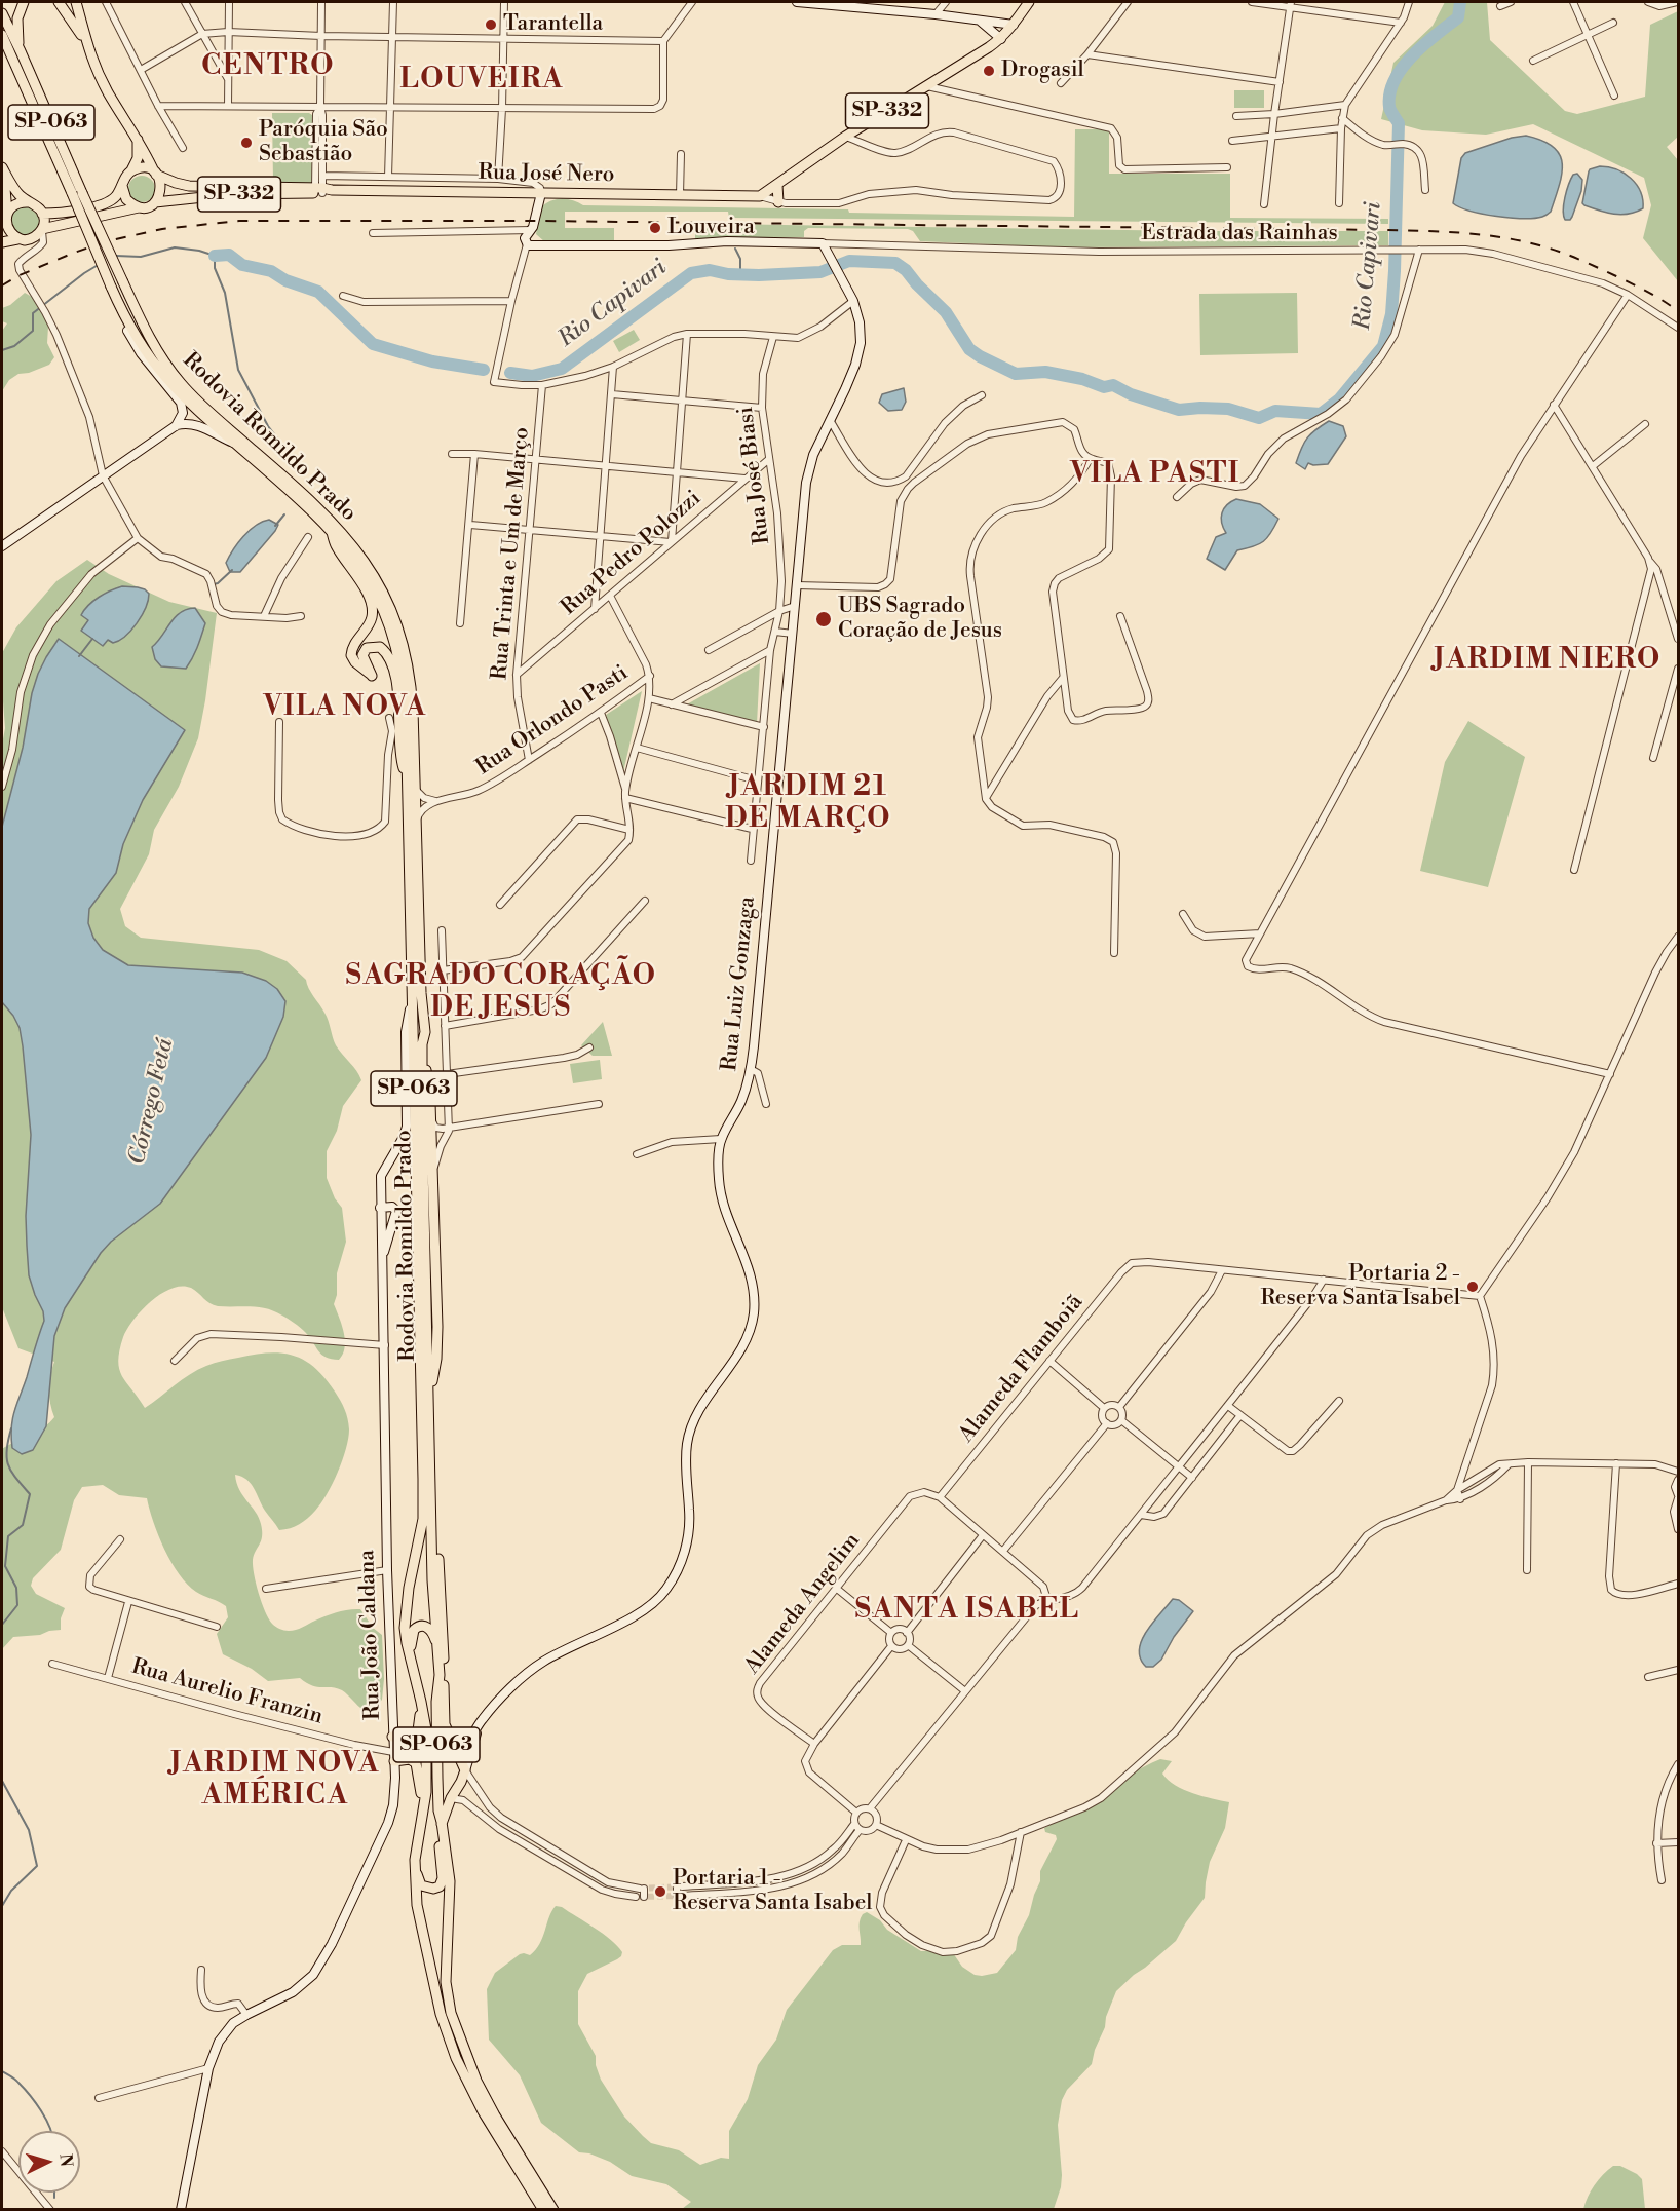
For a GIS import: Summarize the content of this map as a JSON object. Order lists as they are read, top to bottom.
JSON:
{
  "streets": {
    "main road": [
      "SP-332",
      "SP-063",
      "Rua José Nero",
      "Rodovia Romildo Prado",
      "Rua Luiz Gonzaga",
      "Rua João Caldana"
    ],
    "street": [
      "Estrada das Rainhas",
      "Rua José Biasi",
      "Rua Trinta e Um de Março",
      "Rua Pedro Polozzi",
      "Rua Orlondo Pasti",
      "Alameda Flamboiã",
      "Alameda Angelim",
      "Rua Aurelio Franzin"
    ]
  },
  "crossings": [
    ["SP-332", "Rua José Nero"],
    ["Estrada das Rainhas", "Rua Luiz Gonzaga"],
    ["Rodovia Romildo Prado", "Rua João Caldana"],
    ["Rua José Biasi", "Rua Pedro Polozzi"],
    ["Rua Trinta e Um de Março", "Rua Pedro Polozzi"],
    ["Rua Trinta e Um de Março", "Rua Orlondo Pasti"],
    ["Alameda Flamboiã", "Alameda Angelim"],
    ["Rua João Caldana", "Rua Aurelio Franzin"]
  ],
  "districts": [
    "CENTRO",
    "LOUVEIRA",
    "VILA PASTI",
    "JARDIM NIERO",
    "VILA NOVA",
    "JARDIM 21 DE MARÇO",
    "SAGRADO CORAÇÃO DE JESUS",
    "SANTA ISABEL",
    "JARDIM NOVA AMÉRICA"
  ],
  "water": ["Rio Capivari", "Córrego Fetá"],
  "places": [
    "Tarantella",
    "Drogasil",
    "Paróquia São Sebastião",
    "Louveira",
    "UBS Sagrado Coração de Jesus",
    "Portaria 2 - Reserva Santa Isabel",
    "Portaria 1 - Reserva Santa Isabel"
  ],
  "north": "right"
}
